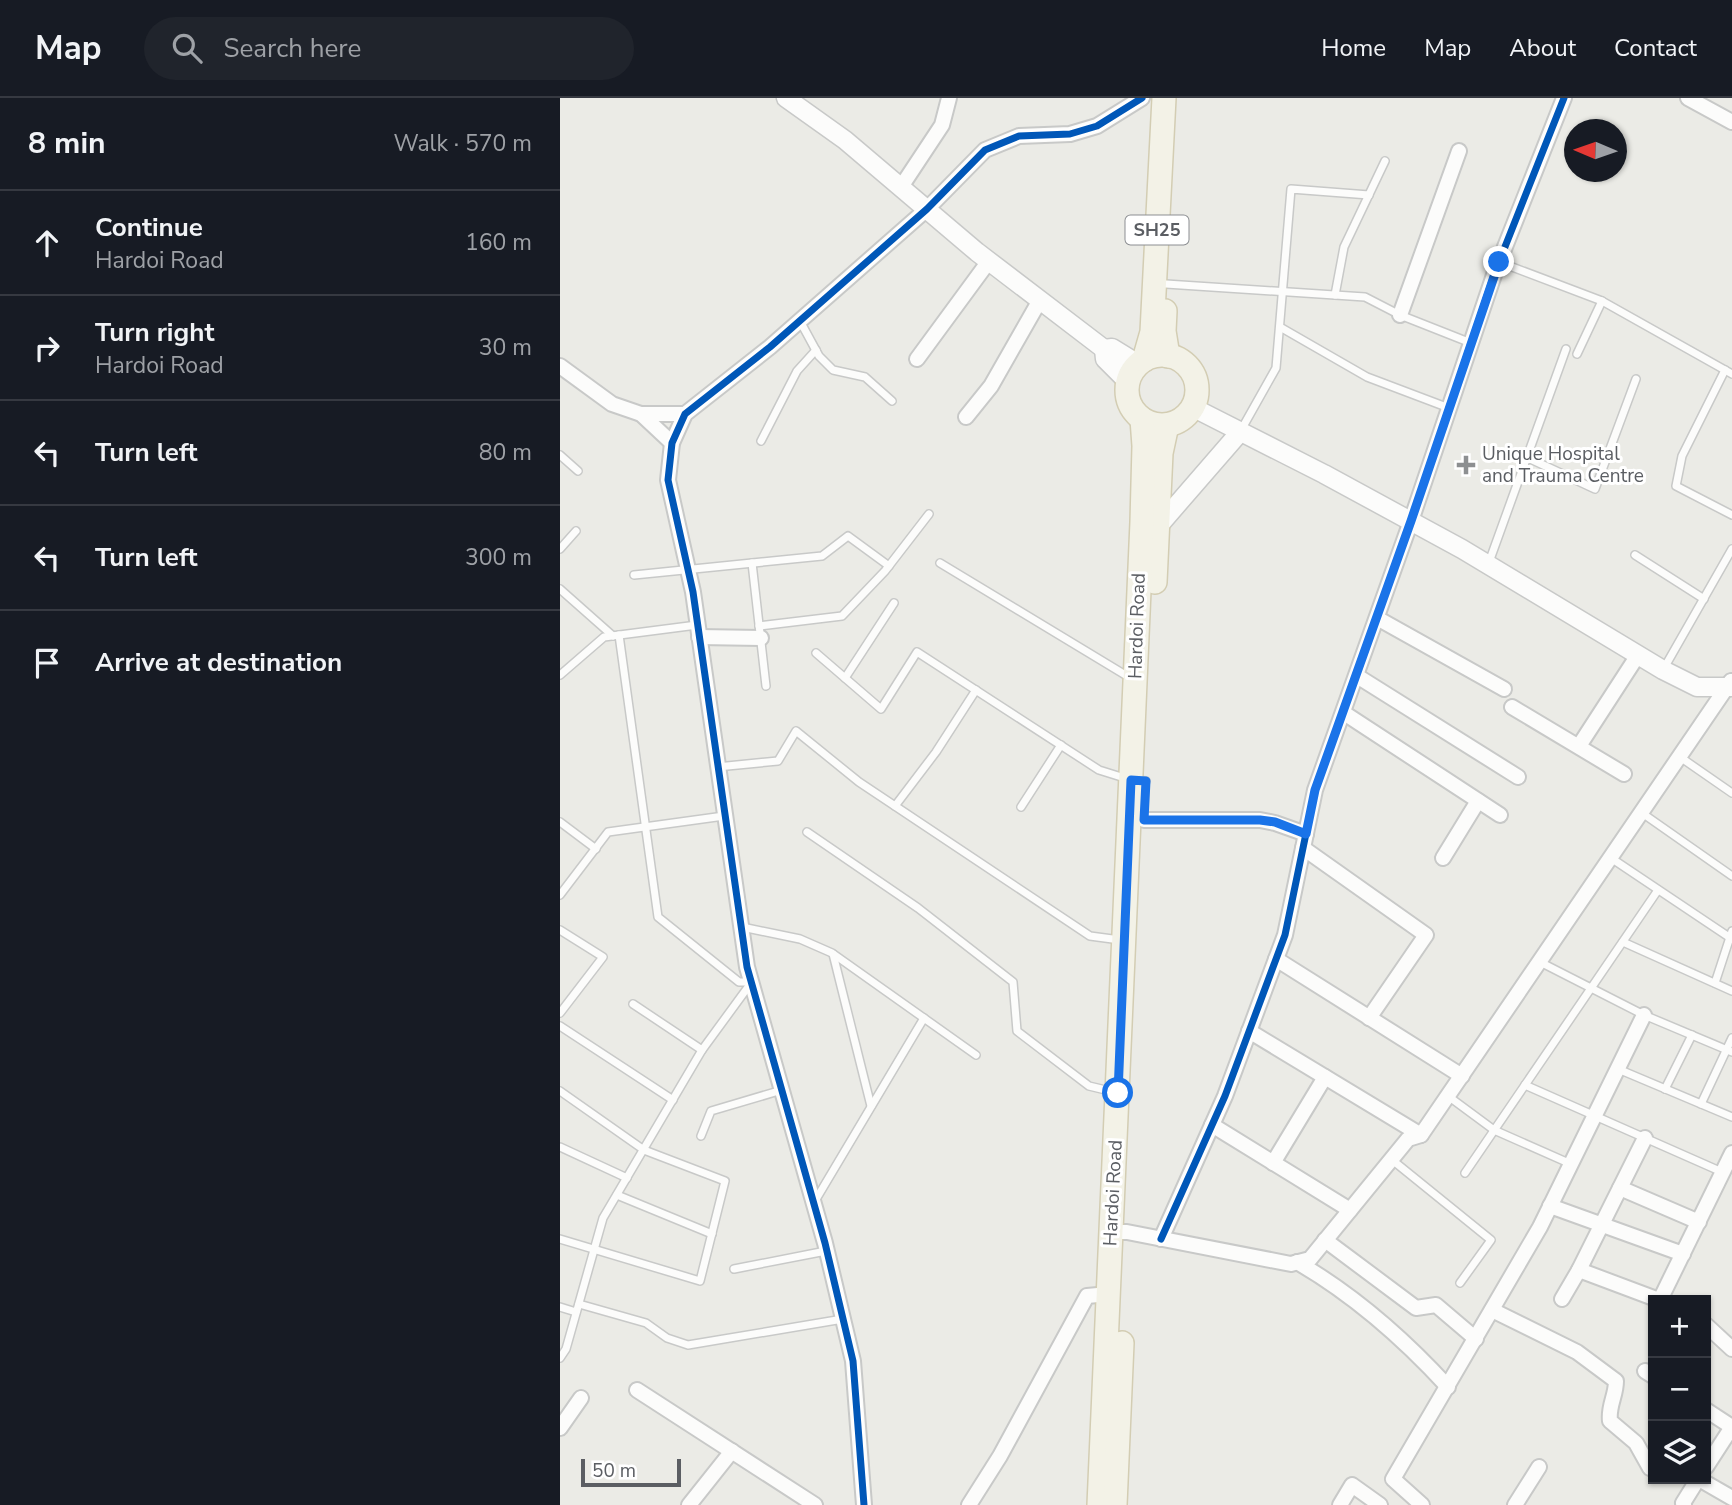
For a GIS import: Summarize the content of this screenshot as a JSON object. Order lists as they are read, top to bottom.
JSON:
{
  "streets": {
    "main road": ["SH25", "Hardoi Road"]
  },
  "crossings": [
    ["SH25", "Hardoi Road"]
  ],
  "places": {
    "health": ["Unique Hospital and Trauma Centre"]
  },
  "scale_bar": "50 m",
  "north": "left",
  "page": {
    "header": "Map",
    "search": "Search here",
    "nav": [
      "Home",
      "Map",
      "About",
      "Contact"
    ],
    "heading": ["8 min", "Walk · 570 m"],
    "list": [
      ["Continue", "Hardoi Road", "160 m"],
      ["Turn right", "Hardoi Road", "30 m"],
      ["Turn left", "80 m"],
      ["Turn left", "300 m"],
      "Arrive at destination"
    ],
    "map_buttons": ["+", "−"],
    "scale": "50 m"
  }
}
